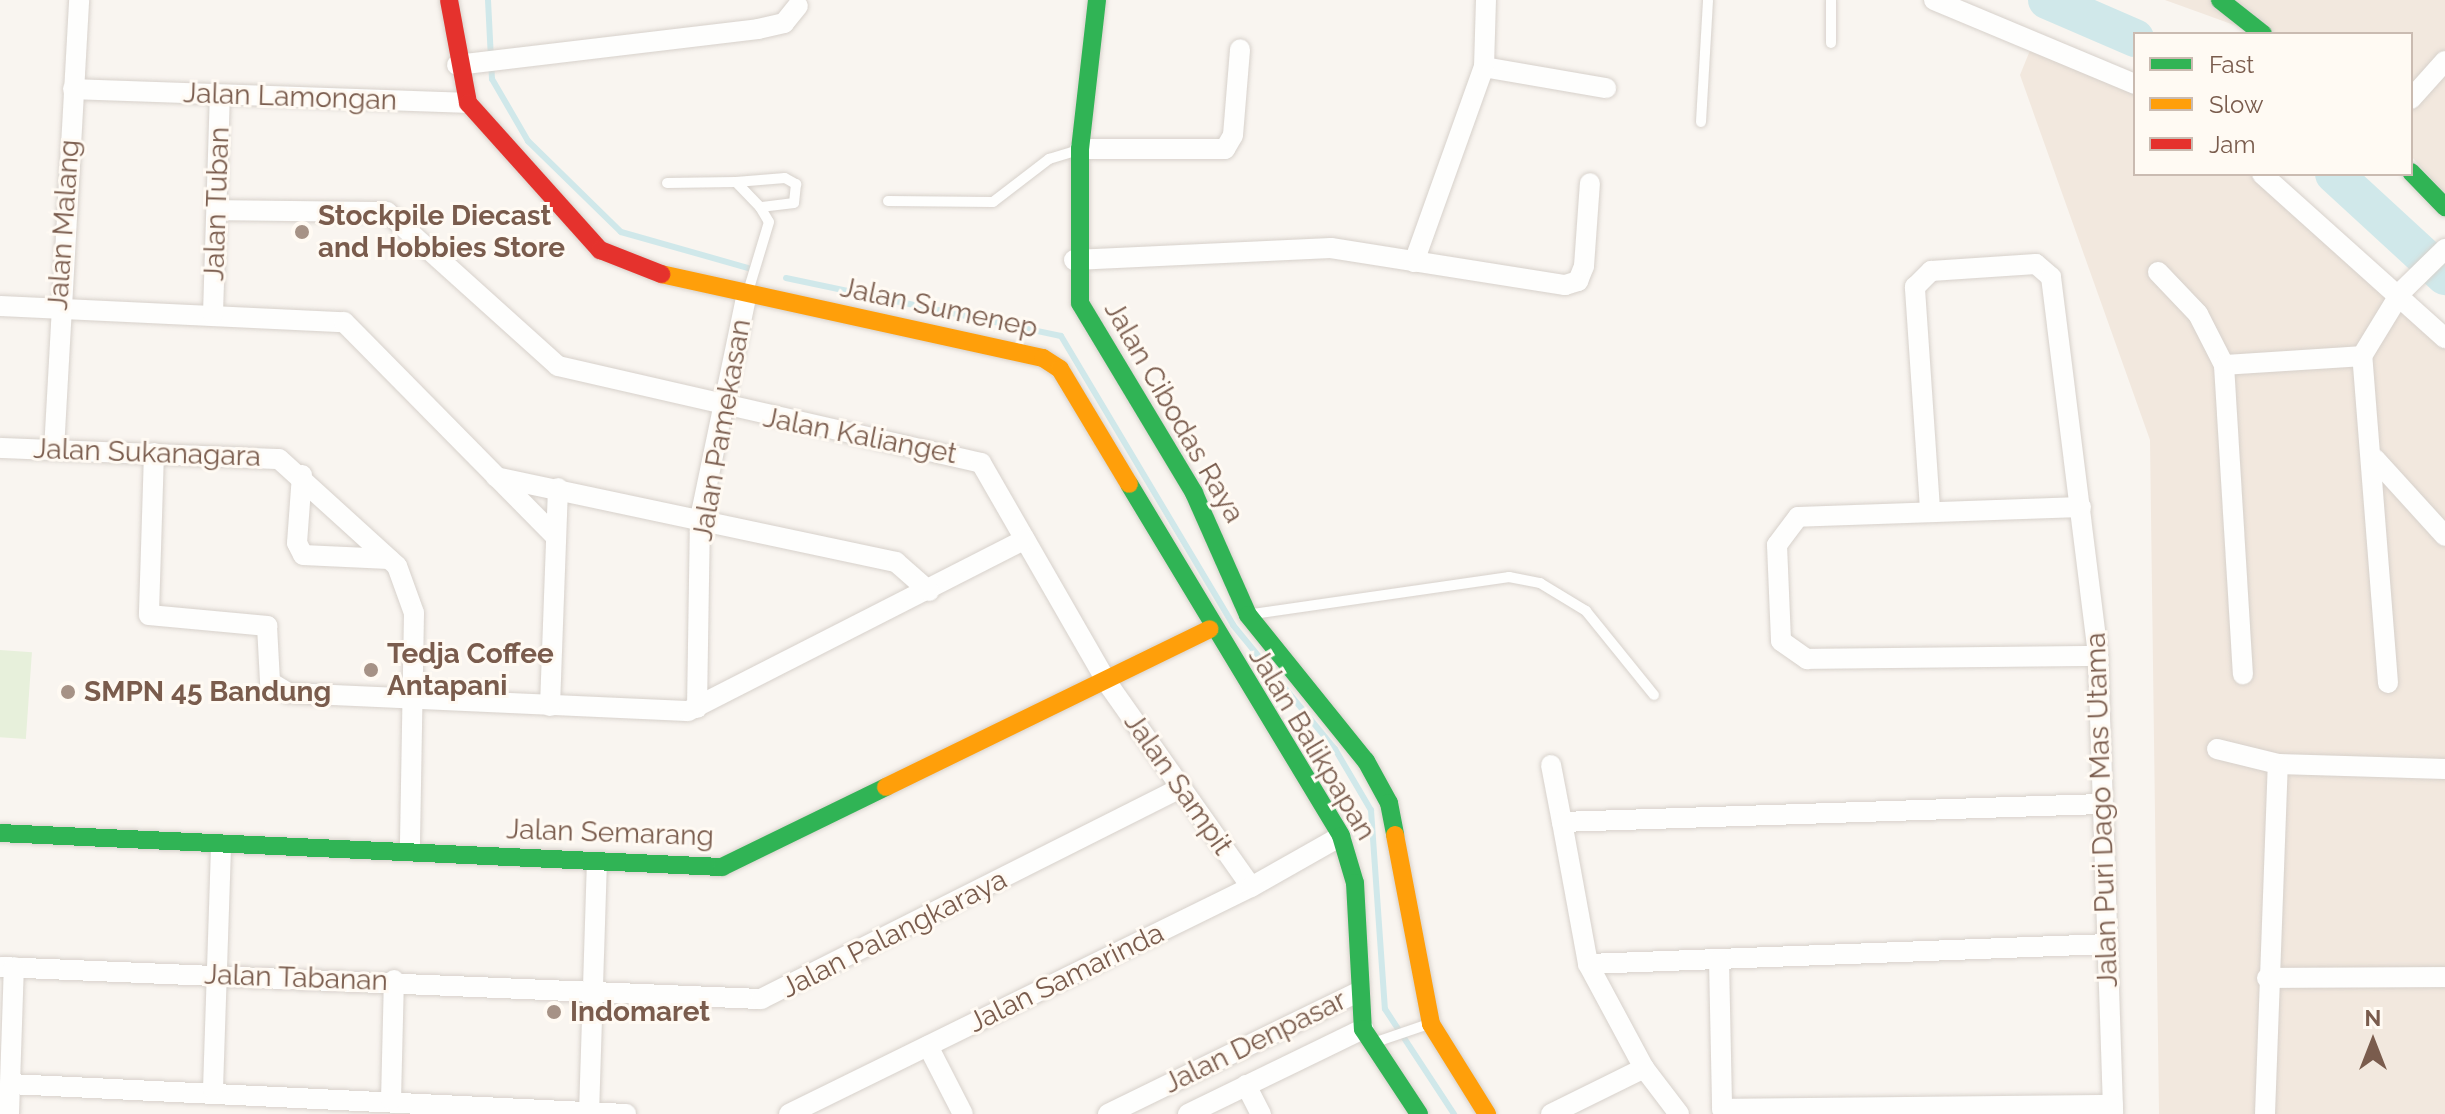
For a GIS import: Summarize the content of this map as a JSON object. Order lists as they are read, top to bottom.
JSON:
{
  "streets": {
    "street": [
      "Jalan Lamongan",
      "Jalan Tuban",
      "Jalan Malang",
      "Jalan Sumenep",
      "Jalan Cibodas Raya",
      "Jalan Pamekasan",
      "Jalan Kalianget",
      "Jalan Sukanagara",
      "Jalan Balikpapan",
      "Jalan Sampit",
      "Jalan Puri Dago Mas Utama",
      "Jalan Semarang",
      "Jalan Palangkaraya",
      "Jalan Tabanan",
      "Jalan Samarinda",
      "Jalan Denpasar"
    ]
  },
  "crossings": [
    ["Jalan Lamongan", "Jalan Tuban"],
    ["Jalan Lamongan", "Jalan Malang"],
    ["Jalan Lamongan", "Jalan Sumenep"],
    ["Jalan Tuban", "Jalan Kalianget"],
    ["Jalan Malang", "Jalan Sukanagara"],
    ["Jalan Sumenep", "Jalan Pamekasan"],
    ["Jalan Sumenep", "Jalan Balikpapan"],
    ["Jalan Sumenep", "Jalan Semarang"],
    ["Jalan Pamekasan", "Jalan Kalianget"],
    ["Jalan Kalianget", "Jalan Sampit"],
    ["Jalan Kalianget", "Jalan Semarang"],
    ["Jalan Sukanagara", "Jalan Semarang"],
    ["Jalan Balikpapan", "Jalan Semarang"],
    ["Jalan Balikpapan", "Jalan Samarinda"],
    ["Jalan Balikpapan", "Jalan Denpasar"],
    ["Jalan Sampit", "Jalan Semarang"],
    ["Jalan Sampit", "Jalan Palangkaraya"],
    ["Jalan Sampit", "Jalan Samarinda"],
    ["Jalan Palangkaraya", "Jalan Tabanan"]
  ],
  "places": [
    "Stockpile Diecast and Hobbies Store",
    "Tedja Coffee Antapani",
    "SMPN 45 Bandung",
    "Indomaret"
  ],
  "legend": ["Fast", "Slow", "Jam"],
  "north": "top"
}
